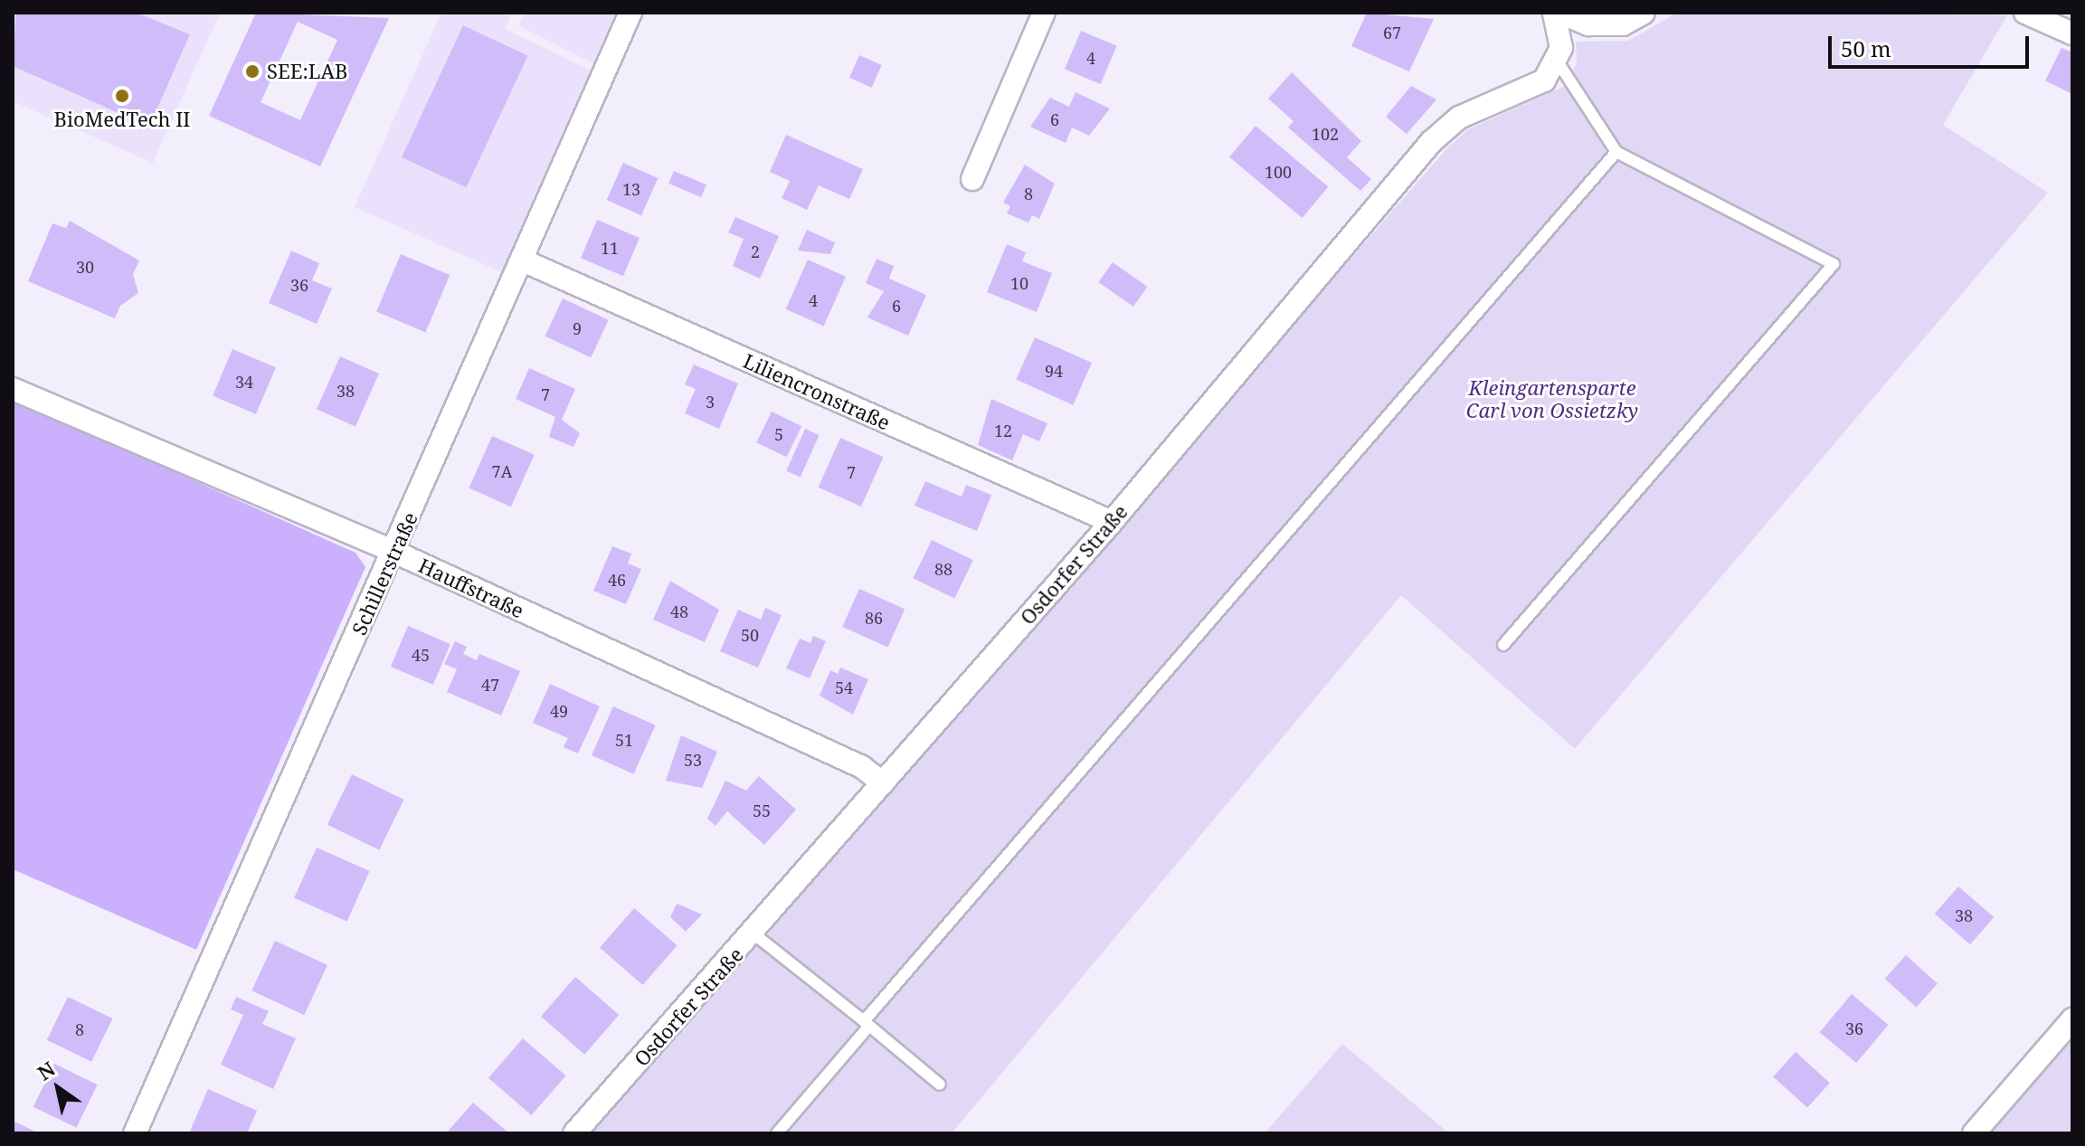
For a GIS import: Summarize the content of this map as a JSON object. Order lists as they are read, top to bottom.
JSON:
{
  "streets": {
    "street": [
      "Liliencronstraße",
      "Osdorfer Straße",
      "Schillerstraße",
      "Hauffstraße"
    ]
  },
  "crossings": [
    ["Liliencronstraße", "Osdorfer Straße"],
    ["Liliencronstraße", "Schillerstraße"],
    ["Osdorfer Straße", "Hauffstraße"],
    ["Schillerstraße", "Hauffstraße"]
  ],
  "parks": ["Kleingartensparte Carl von Ossietzky"],
  "places": ["SEE:LAB", "BioMedTech II"],
  "house_numbers": [
    "67",
    "4",
    "6",
    "102",
    "100",
    "13",
    "8",
    "11",
    "2",
    "30",
    "10",
    "36",
    "4",
    "6",
    "9",
    "94",
    "34",
    "38",
    "7",
    "3",
    "12",
    "5",
    "7A",
    "7",
    "88",
    "46",
    "48",
    "86",
    "50",
    "45",
    "47",
    "54",
    "49",
    "51",
    "53",
    "55",
    "38",
    "36",
    "8"
  ],
  "scale_bar": "50 m",
  "north": "top left"
}
